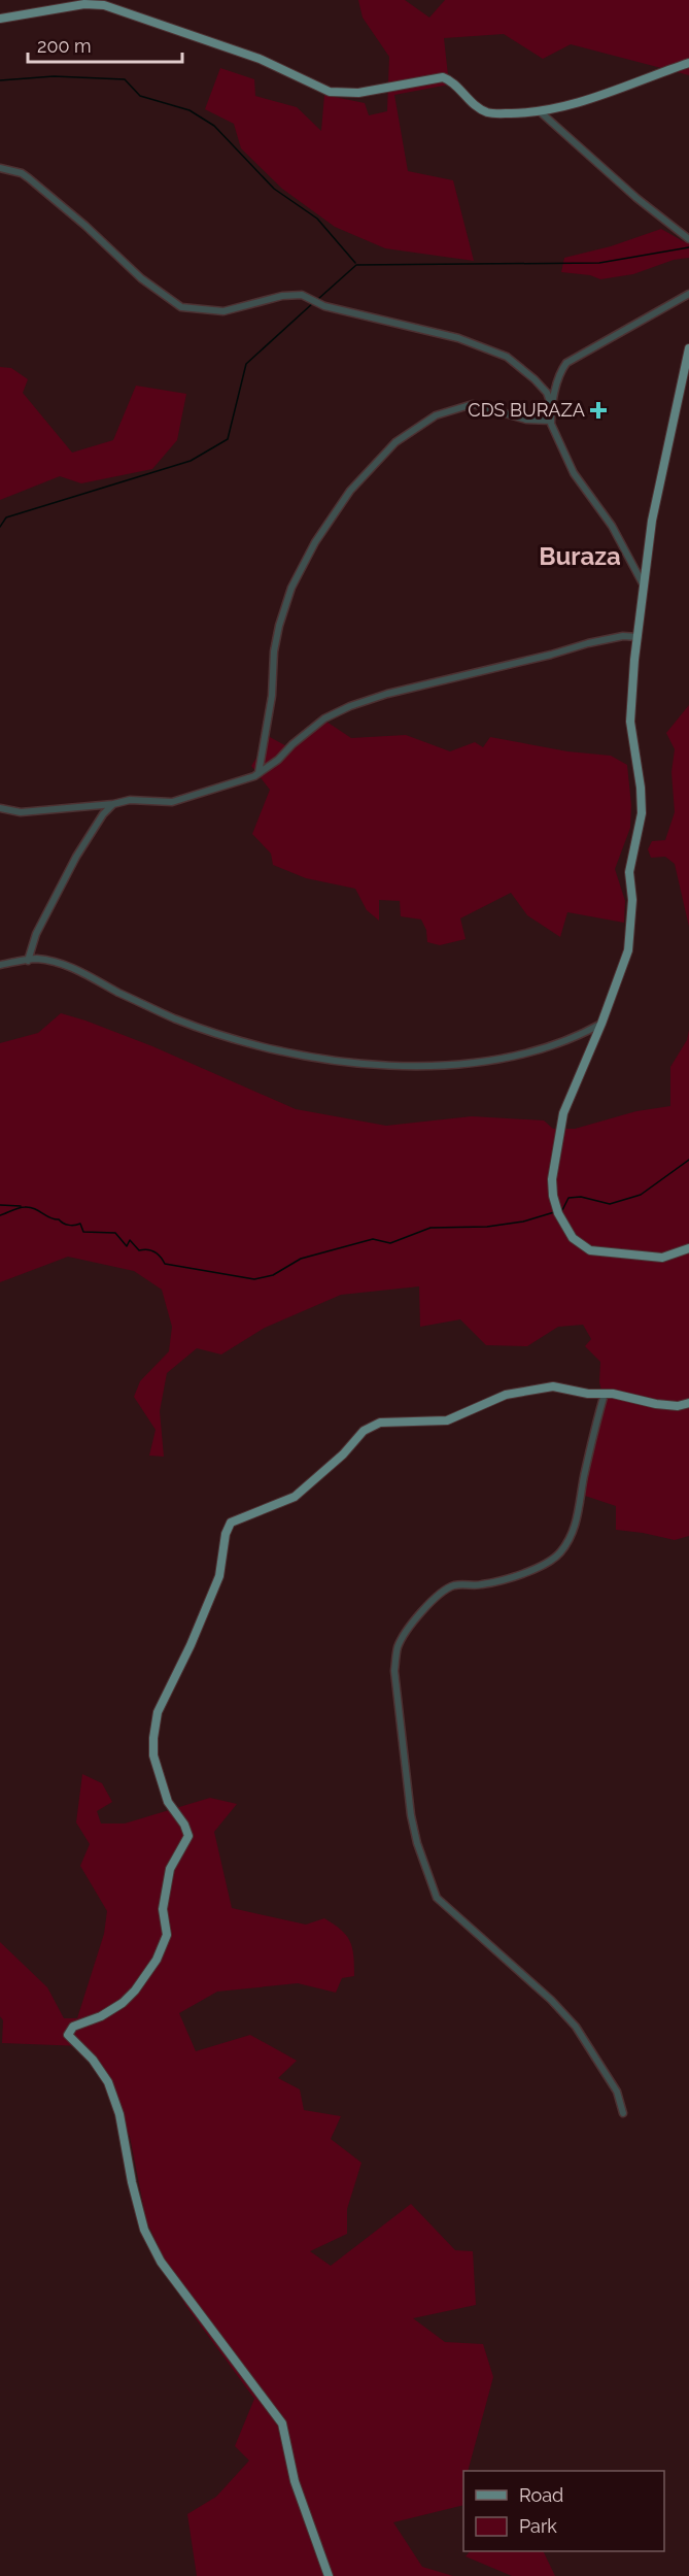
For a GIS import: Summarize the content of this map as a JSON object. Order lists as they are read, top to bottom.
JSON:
{
  "districts": ["Buraza"],
  "places": {
    "health": ["CDS BURAZA"]
  },
  "legend": ["Road", "Park"],
  "scale_bar": "200 m"
}
